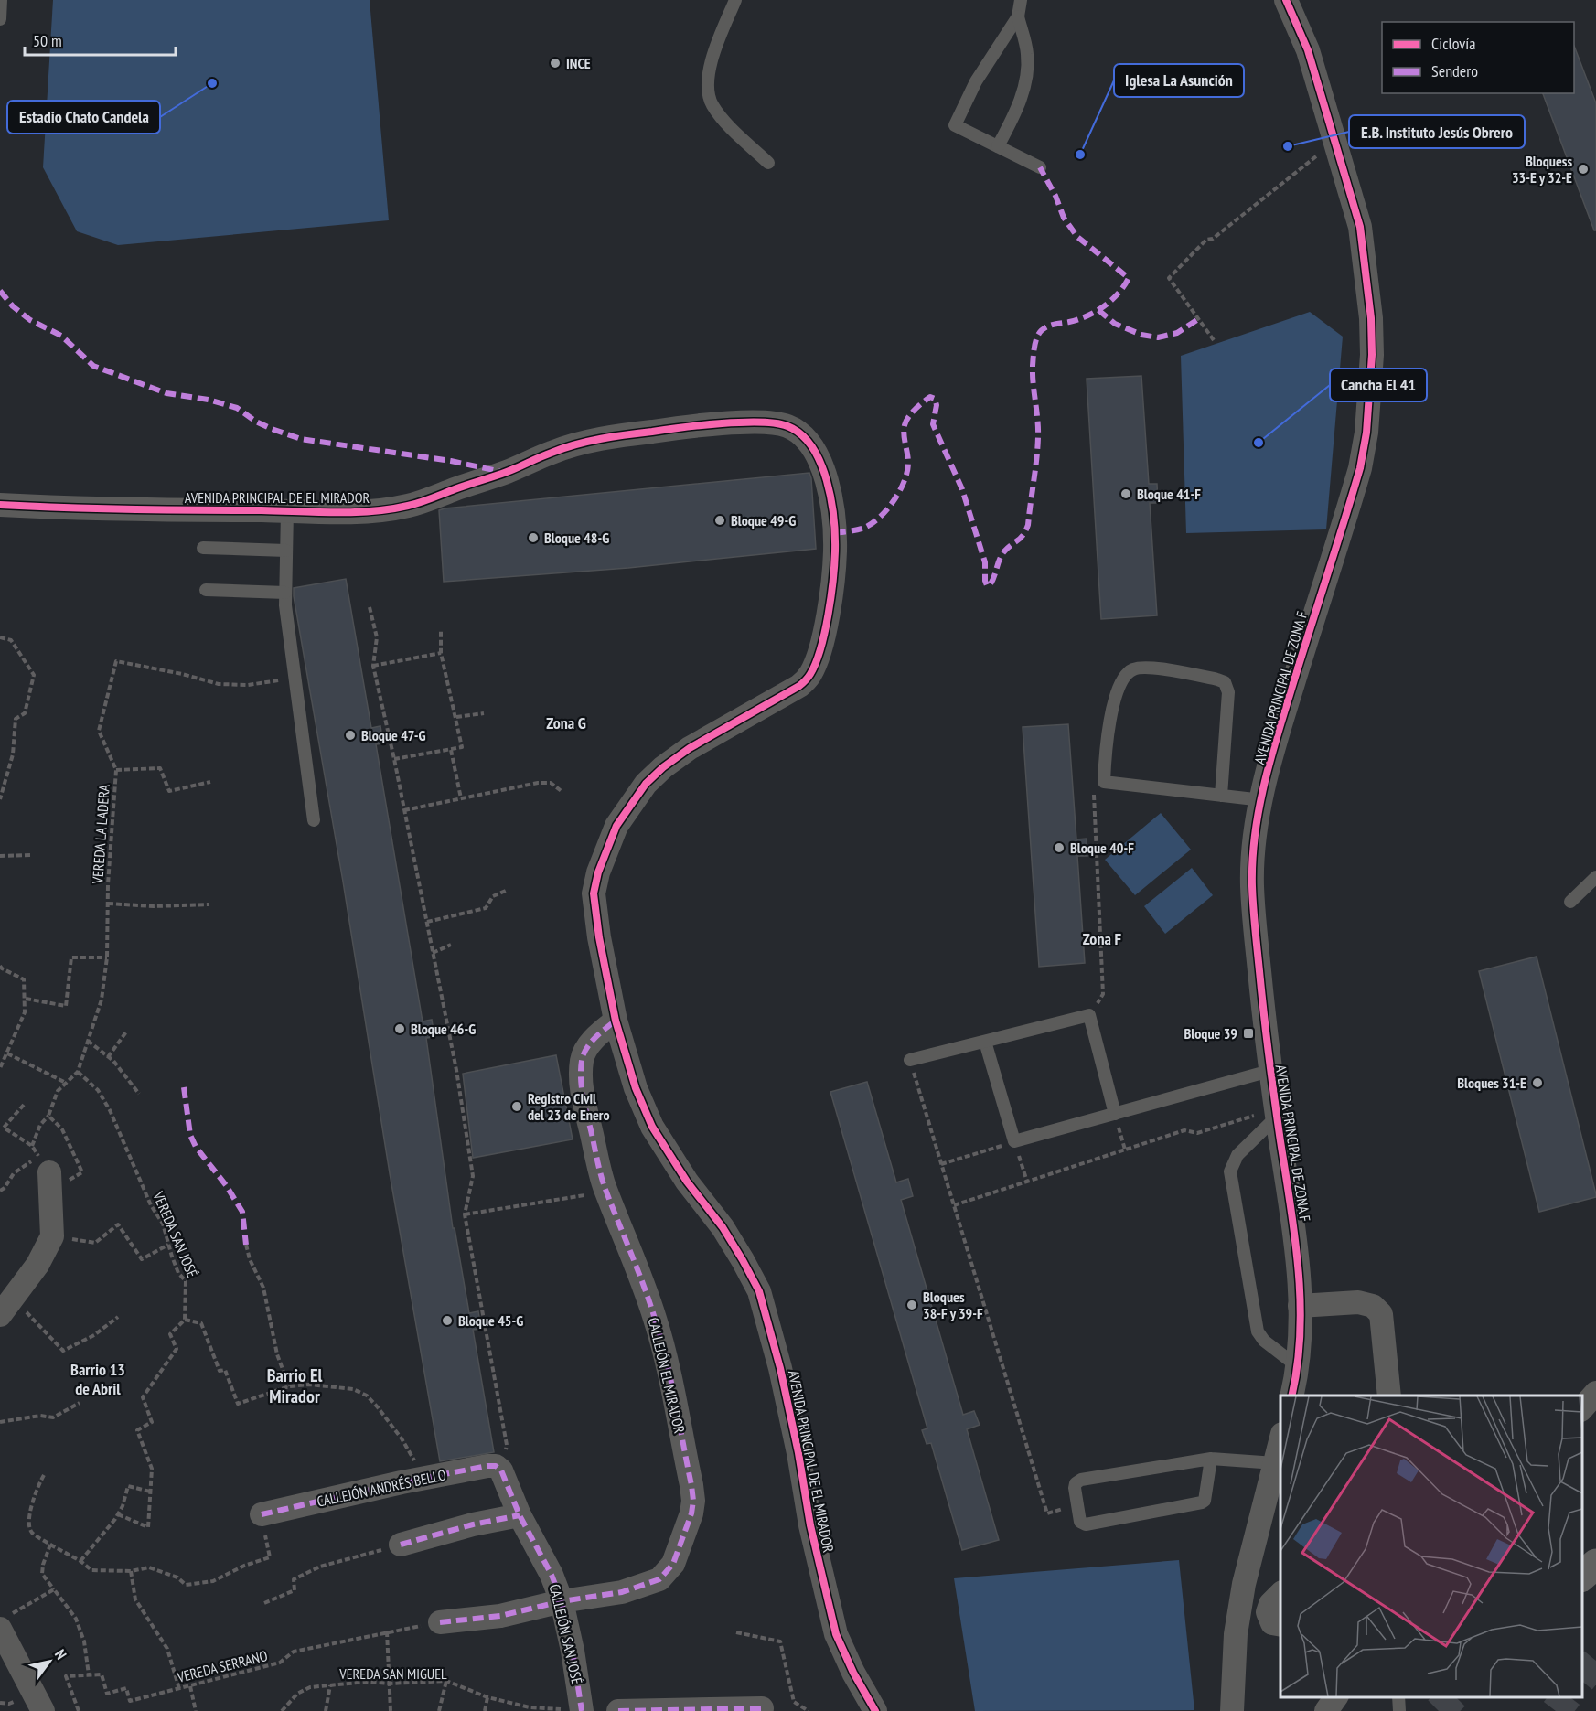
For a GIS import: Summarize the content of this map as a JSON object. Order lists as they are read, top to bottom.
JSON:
{
  "streets": {
    "street": [
      "AVENIDA PRINCIPAL DE EL MIRADOR",
      "AVENIDA PRINCIPAL DE ZONA F",
      "CALLEJÓN EL MIRADOR",
      "CALLEJÓN ANDRÉS BELLO",
      "CALLEJÓN SAN JOSÉ"
    ],
    "path": [
      "VEREDA LA LADERA",
      "VEREDA SAN JOSÉ",
      "VEREDA SERRANO",
      "VEREDA SAN MIGUEL"
    ]
  },
  "crossings": [
    ["AVENIDA PRINCIPAL DE EL MIRADOR", "CALLEJÓN EL MIRADOR"],
    ["VEREDA LA LADERA", "VEREDA SAN JOSÉ"],
    ["CALLEJÓN EL MIRADOR", "CALLEJÓN SAN JOSÉ"],
    ["CALLEJÓN EL MIRADOR", "VEREDA SERRANO"],
    ["CALLEJÓN ANDRÉS BELLO", "CALLEJÓN SAN JOSÉ"],
    ["CALLEJÓN SAN JOSÉ", "VEREDA SAN MIGUEL"]
  ],
  "districts": [
    "Zona G",
    "Zona F",
    "Barrio 13 de Abril",
    "Barrio El Mirador"
  ],
  "places": {
    "other": [
      "INCE",
      "Estadio Chato Candela",
      "E.B. Instituto Jesús Obrero",
      "Iglesa La Asunción",
      "Bloquess 33-E y 32-E",
      "Cancha El 41",
      "Bloque 41-F",
      "Bloque 49-G",
      "Bloque 48-G",
      "Bloque 47-G",
      "Bloque 40-F",
      "Bloque 46-G",
      "Bloques 31-E",
      "Registro Civil del 23 de Enero",
      "Bloques 38-F y 39-F",
      "Bloque 45-G"
    ],
    "transit": ["Bloque 39"]
  },
  "legend": ["Ciclovía", "Sendero"],
  "scale_bar": "50 m",
  "north": "top right"
}
